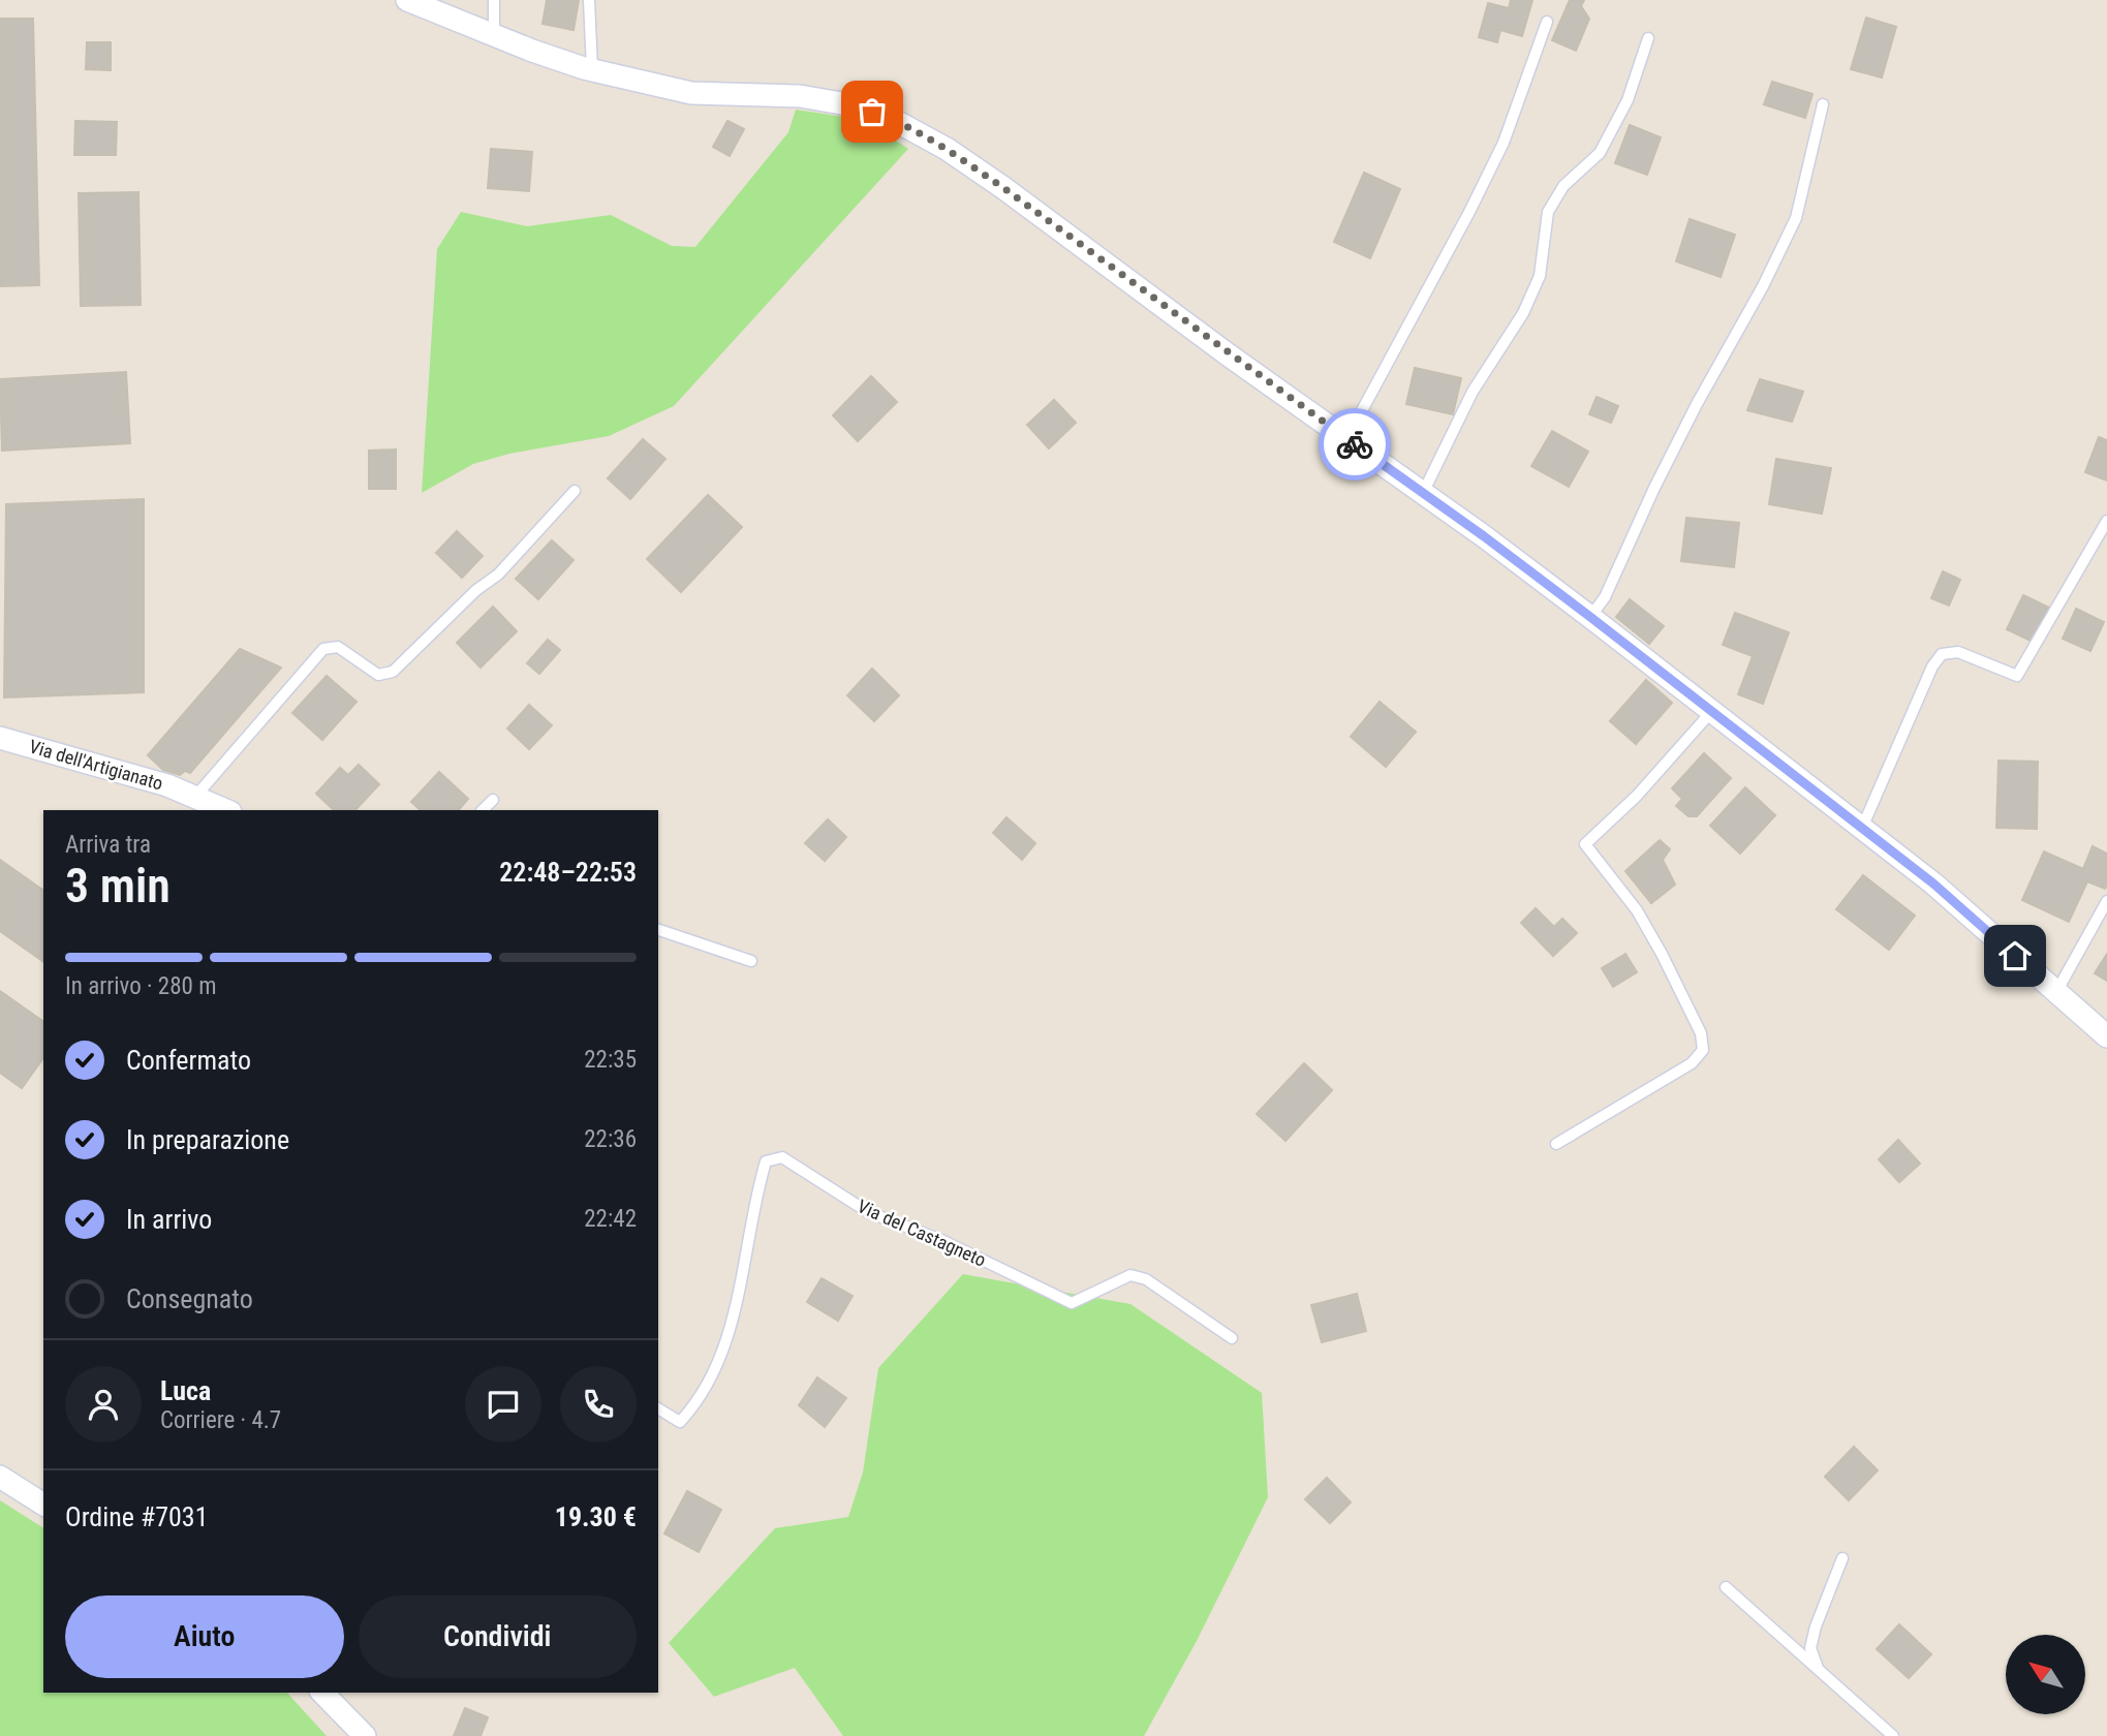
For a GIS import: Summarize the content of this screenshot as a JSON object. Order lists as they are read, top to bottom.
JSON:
{
  "streets": {
    "street": ["Via dell'Artigianato"],
    "lane": ["Via del Castagneto"]
  },
  "north": "top left",
  "page": {
    "heading": ["3 min", "Arriva tra", "22:48–22:53"],
    "panel": [
      "Luca",
      "Corriere · 4.7",
      "Ordine #7031",
      "19.30 €"
    ],
    "bar": "In arrivo · 280 m",
    "list": [
      ["Confermato", "22:35"],
      ["In preparazione", "22:36"],
      ["In arrivo", "22:42"],
      "Consegnato"
    ],
    "buttons": ["Aiuto", "Condividi"]
  }
}
